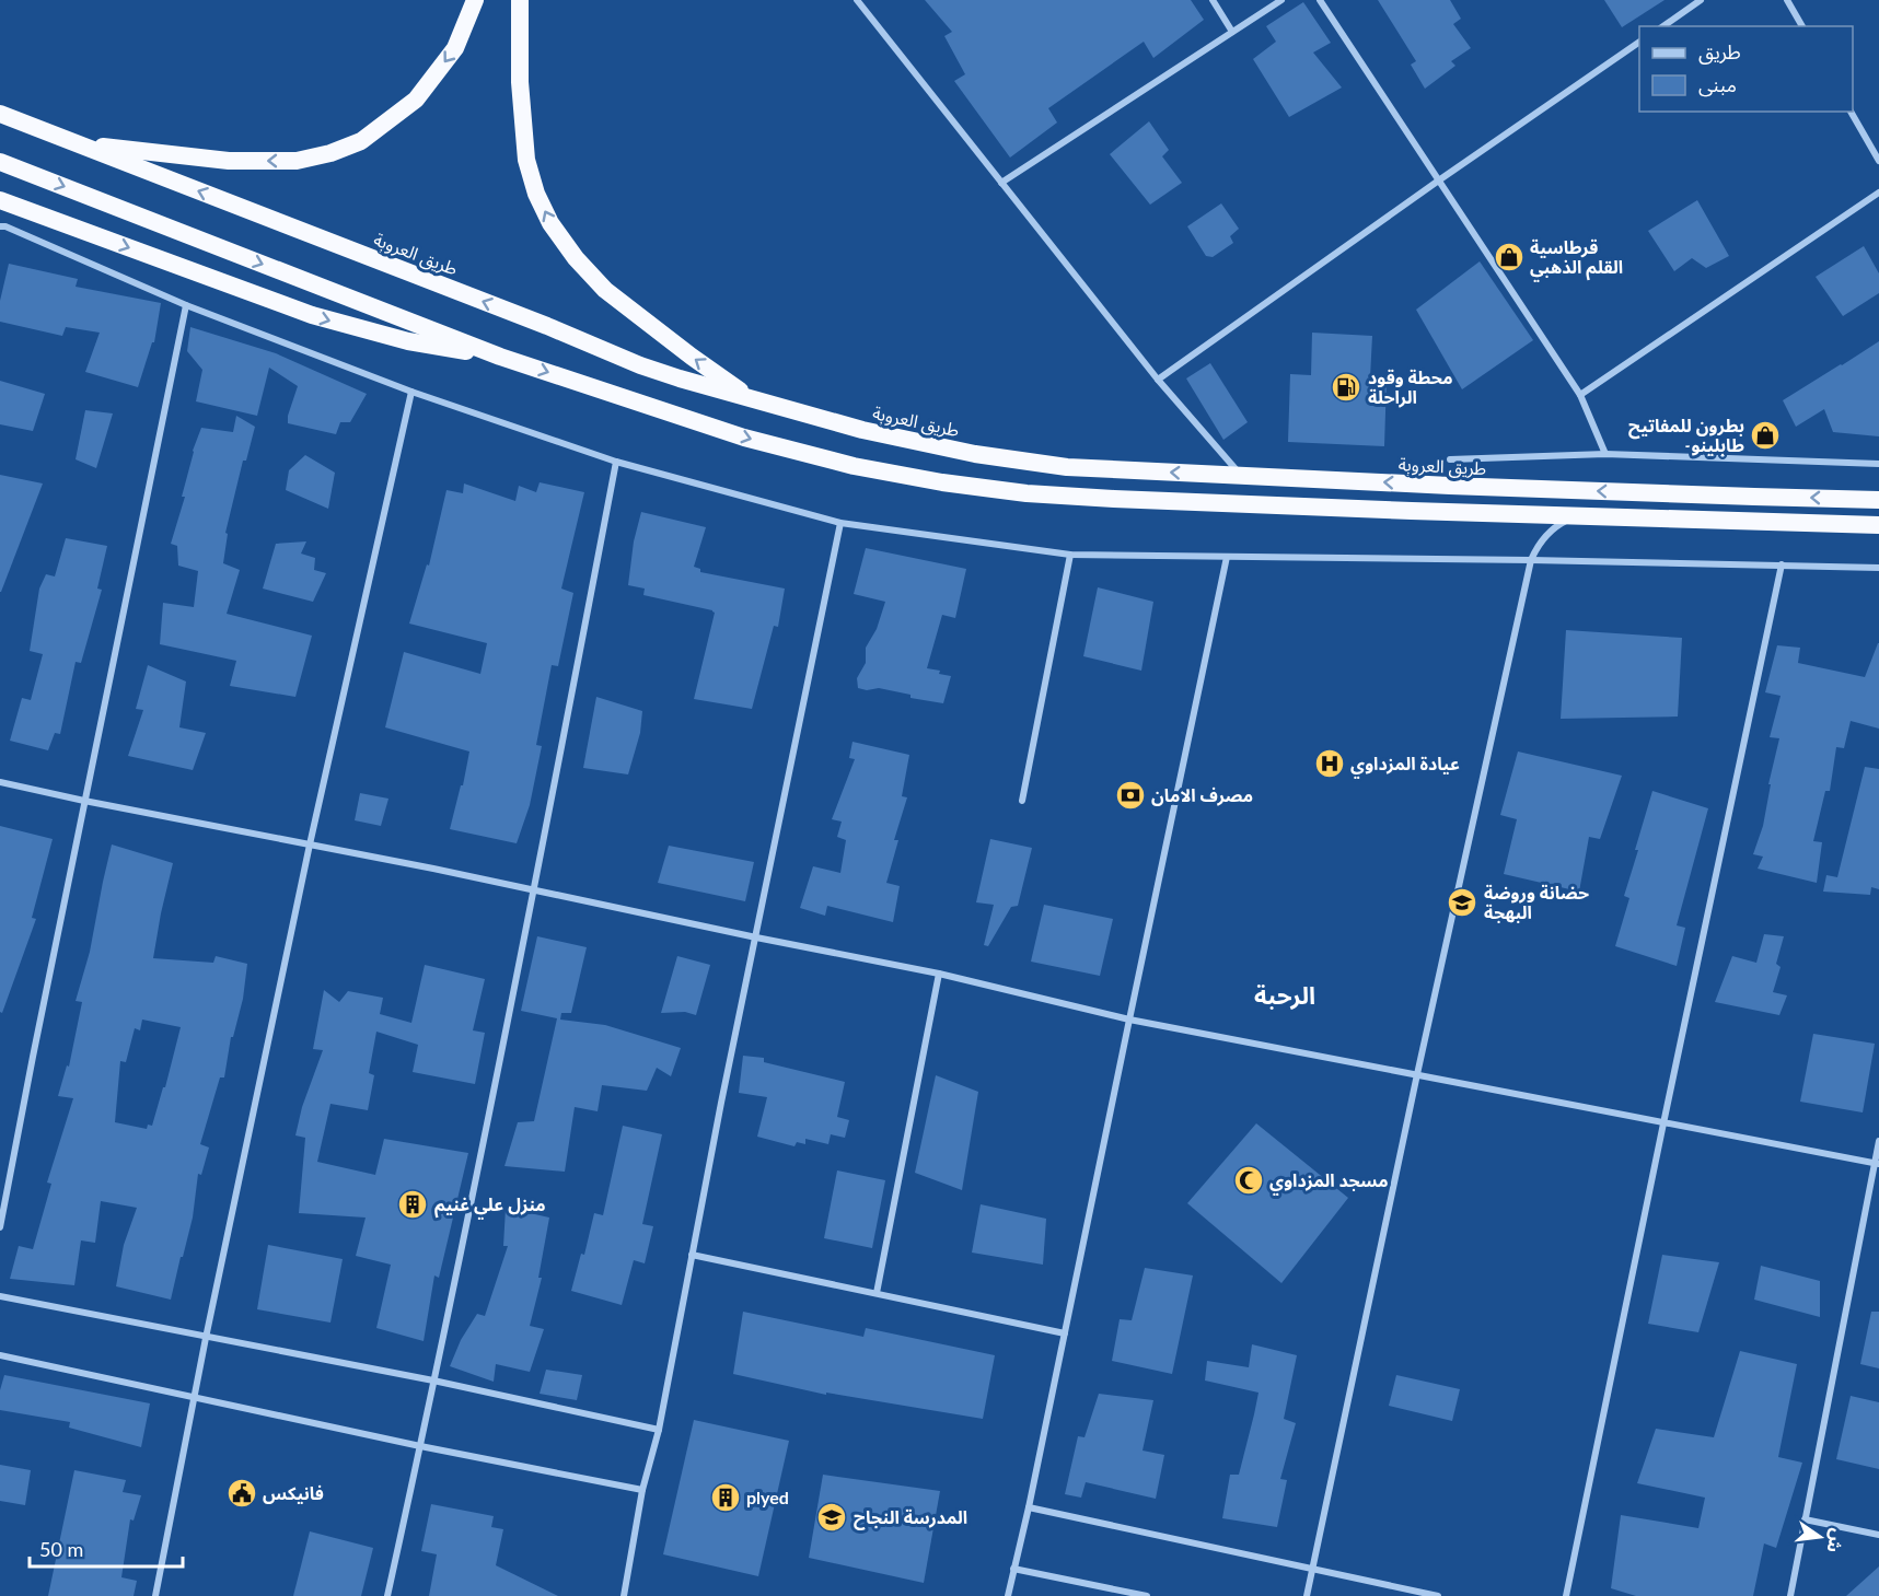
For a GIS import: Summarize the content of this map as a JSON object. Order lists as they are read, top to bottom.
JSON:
{
  "streets": {
    "highway": ["طريق العروبة"]
  },
  "districts": ["الرحبة"],
  "places": {
    "shop": ["قرطاسية القلم الذهبي", "بطرون للمفاتيح -طابلينو"],
    "fuel station": ["محطة وقود الراحلة"],
    "hospital": ["عيادة المزداوي"],
    "bank": ["مصرف الامان"],
    "school or university": ["حضانة وروضة البهجة", "المدرسة النجاح"],
    "mosque": ["مسجد المزداوي"],
    "building": ["منزل علي غنيم", "plyed"],
    "public building": ["فانيكس"]
  },
  "legend": ["طريق", "مبنى"],
  "scale_bar": "50 m",
  "north": "right"
}
